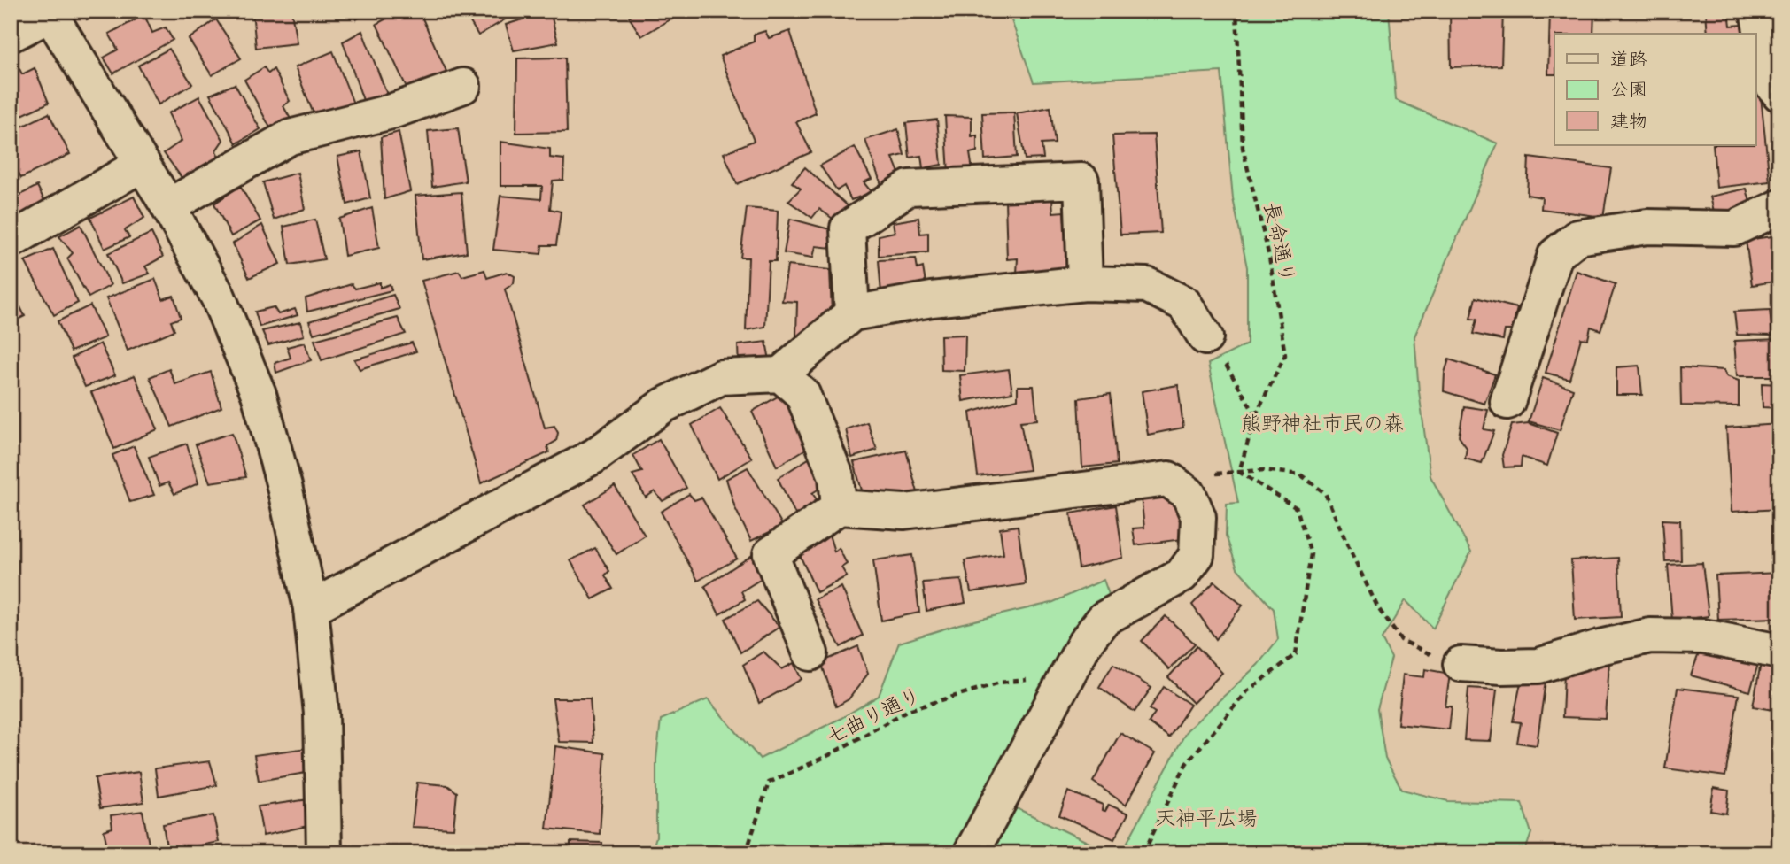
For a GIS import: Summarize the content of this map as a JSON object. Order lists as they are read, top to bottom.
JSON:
{
  "streets": {
    "path": ["長命通り", "七曲り通り"]
  },
  "parks": ["熊野神社市民の森", "天神平広場"],
  "legend": ["道路", "公園", "建物"]
}
